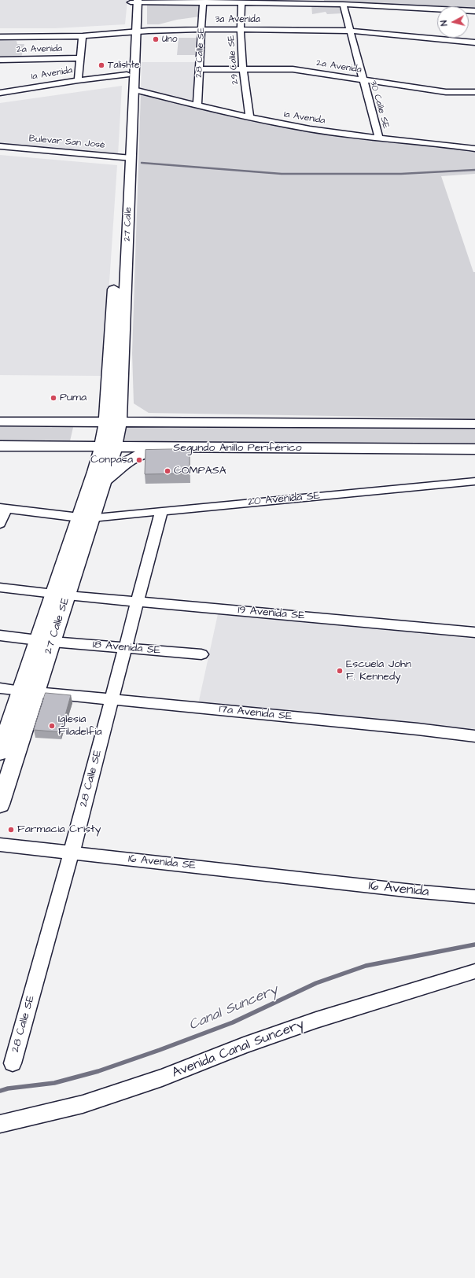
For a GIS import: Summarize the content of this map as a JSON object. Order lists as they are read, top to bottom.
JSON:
{
  "streets": {
    "main road": ["27 Calle", "Segundo Anillo Periférico", "27 Calle SE"],
    "street": [
      "3a Avenida",
      "2a Avenida",
      "28 Calle SE",
      "29 Calle SE",
      "1a Avenida",
      "30 Calle SE",
      "Bulevar San José",
      "20 Avenida SE",
      "19 Avenida SE",
      "18 Avenida SE",
      "17a Avenida SE",
      "16 Avenida SE",
      "16 Avenida",
      "Avenida Canal Suncery"
    ]
  },
  "crossings": [
    ["3a Avenida", "28 Calle SE"],
    ["3a Avenida", "29 Calle SE"],
    ["3a Avenida", "30 Calle SE"],
    ["3a Avenida", "27 Calle"],
    ["2a Avenida", "28 Calle SE"],
    ["2a Avenida", "29 Calle SE"],
    ["2a Avenida", "30 Calle SE"],
    ["28 Calle SE", "1a Avenida"],
    ["28 Calle SE", "20 Avenida SE"],
    ["28 Calle SE", "19 Avenida SE"],
    ["28 Calle SE", "18 Avenida SE"],
    ["28 Calle SE", "17a Avenida SE"],
    ["28 Calle SE", "16 Avenida SE"],
    ["29 Calle SE", "1a Avenida"],
    ["1a Avenida", "30 Calle SE"],
    ["1a Avenida", "27 Calle"],
    ["Bulevar San José", "27 Calle"],
    ["27 Calle", "Segundo Anillo Periférico"],
    ["27 Calle", "27 Calle SE"],
    ["Segundo Anillo Periférico", "27 Calle SE"],
    ["20 Avenida SE", "27 Calle SE"],
    ["19 Avenida SE", "27 Calle SE"],
    ["27 Calle SE", "18 Avenida SE"],
    ["27 Calle SE", "17a Avenida SE"],
    ["16 Avenida SE", "16 Avenida"]
  ],
  "water": ["Canal Suncery"],
  "places": [
    "Uno",
    "Talishte",
    "Puma",
    "Conpasa",
    "COMPASA",
    "Escuela John F. Kennedy",
    "Iglesia Filadelfia",
    "Farmacia Cristy"
  ],
  "north": "left"
}
